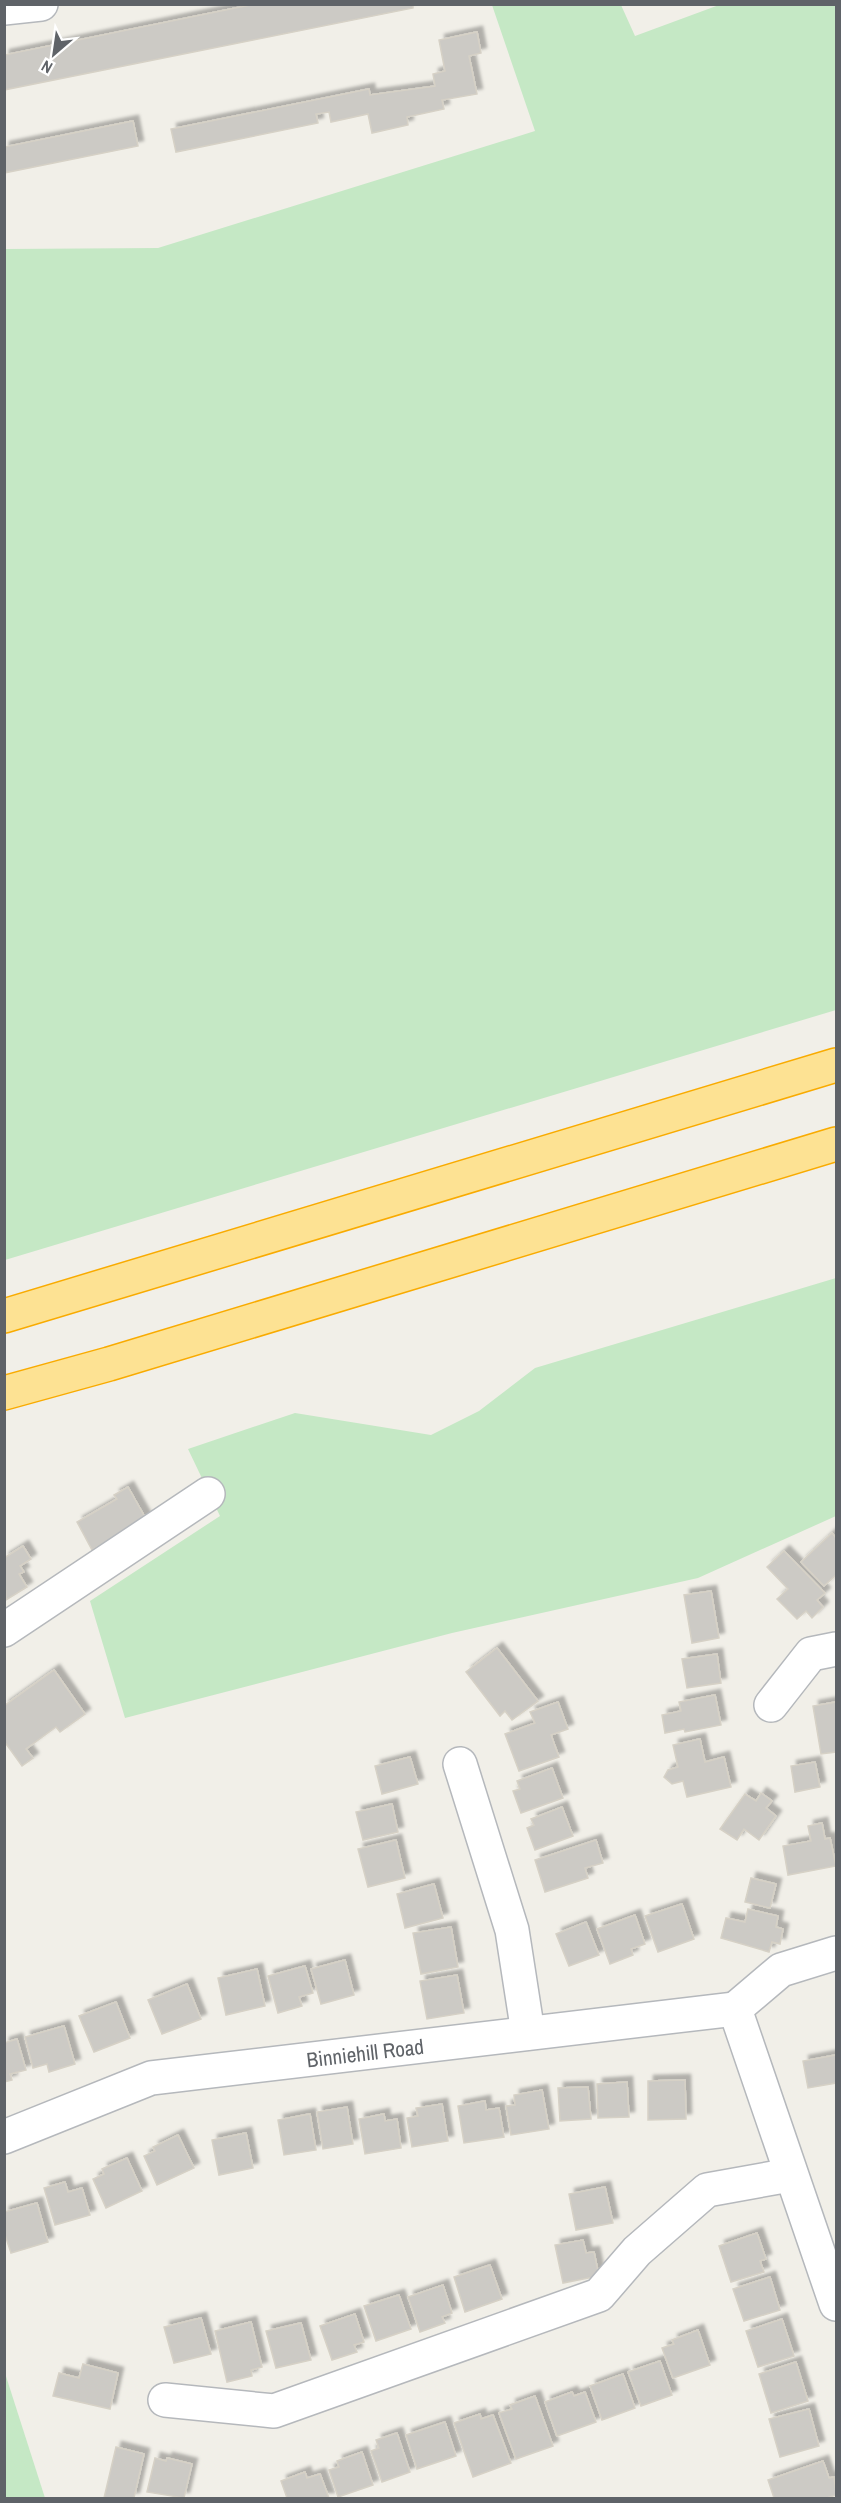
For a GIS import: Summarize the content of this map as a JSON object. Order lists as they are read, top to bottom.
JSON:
{
  "streets": {
    "street": ["Binniehill Road"]
  },
  "north": "bottom left"
}
